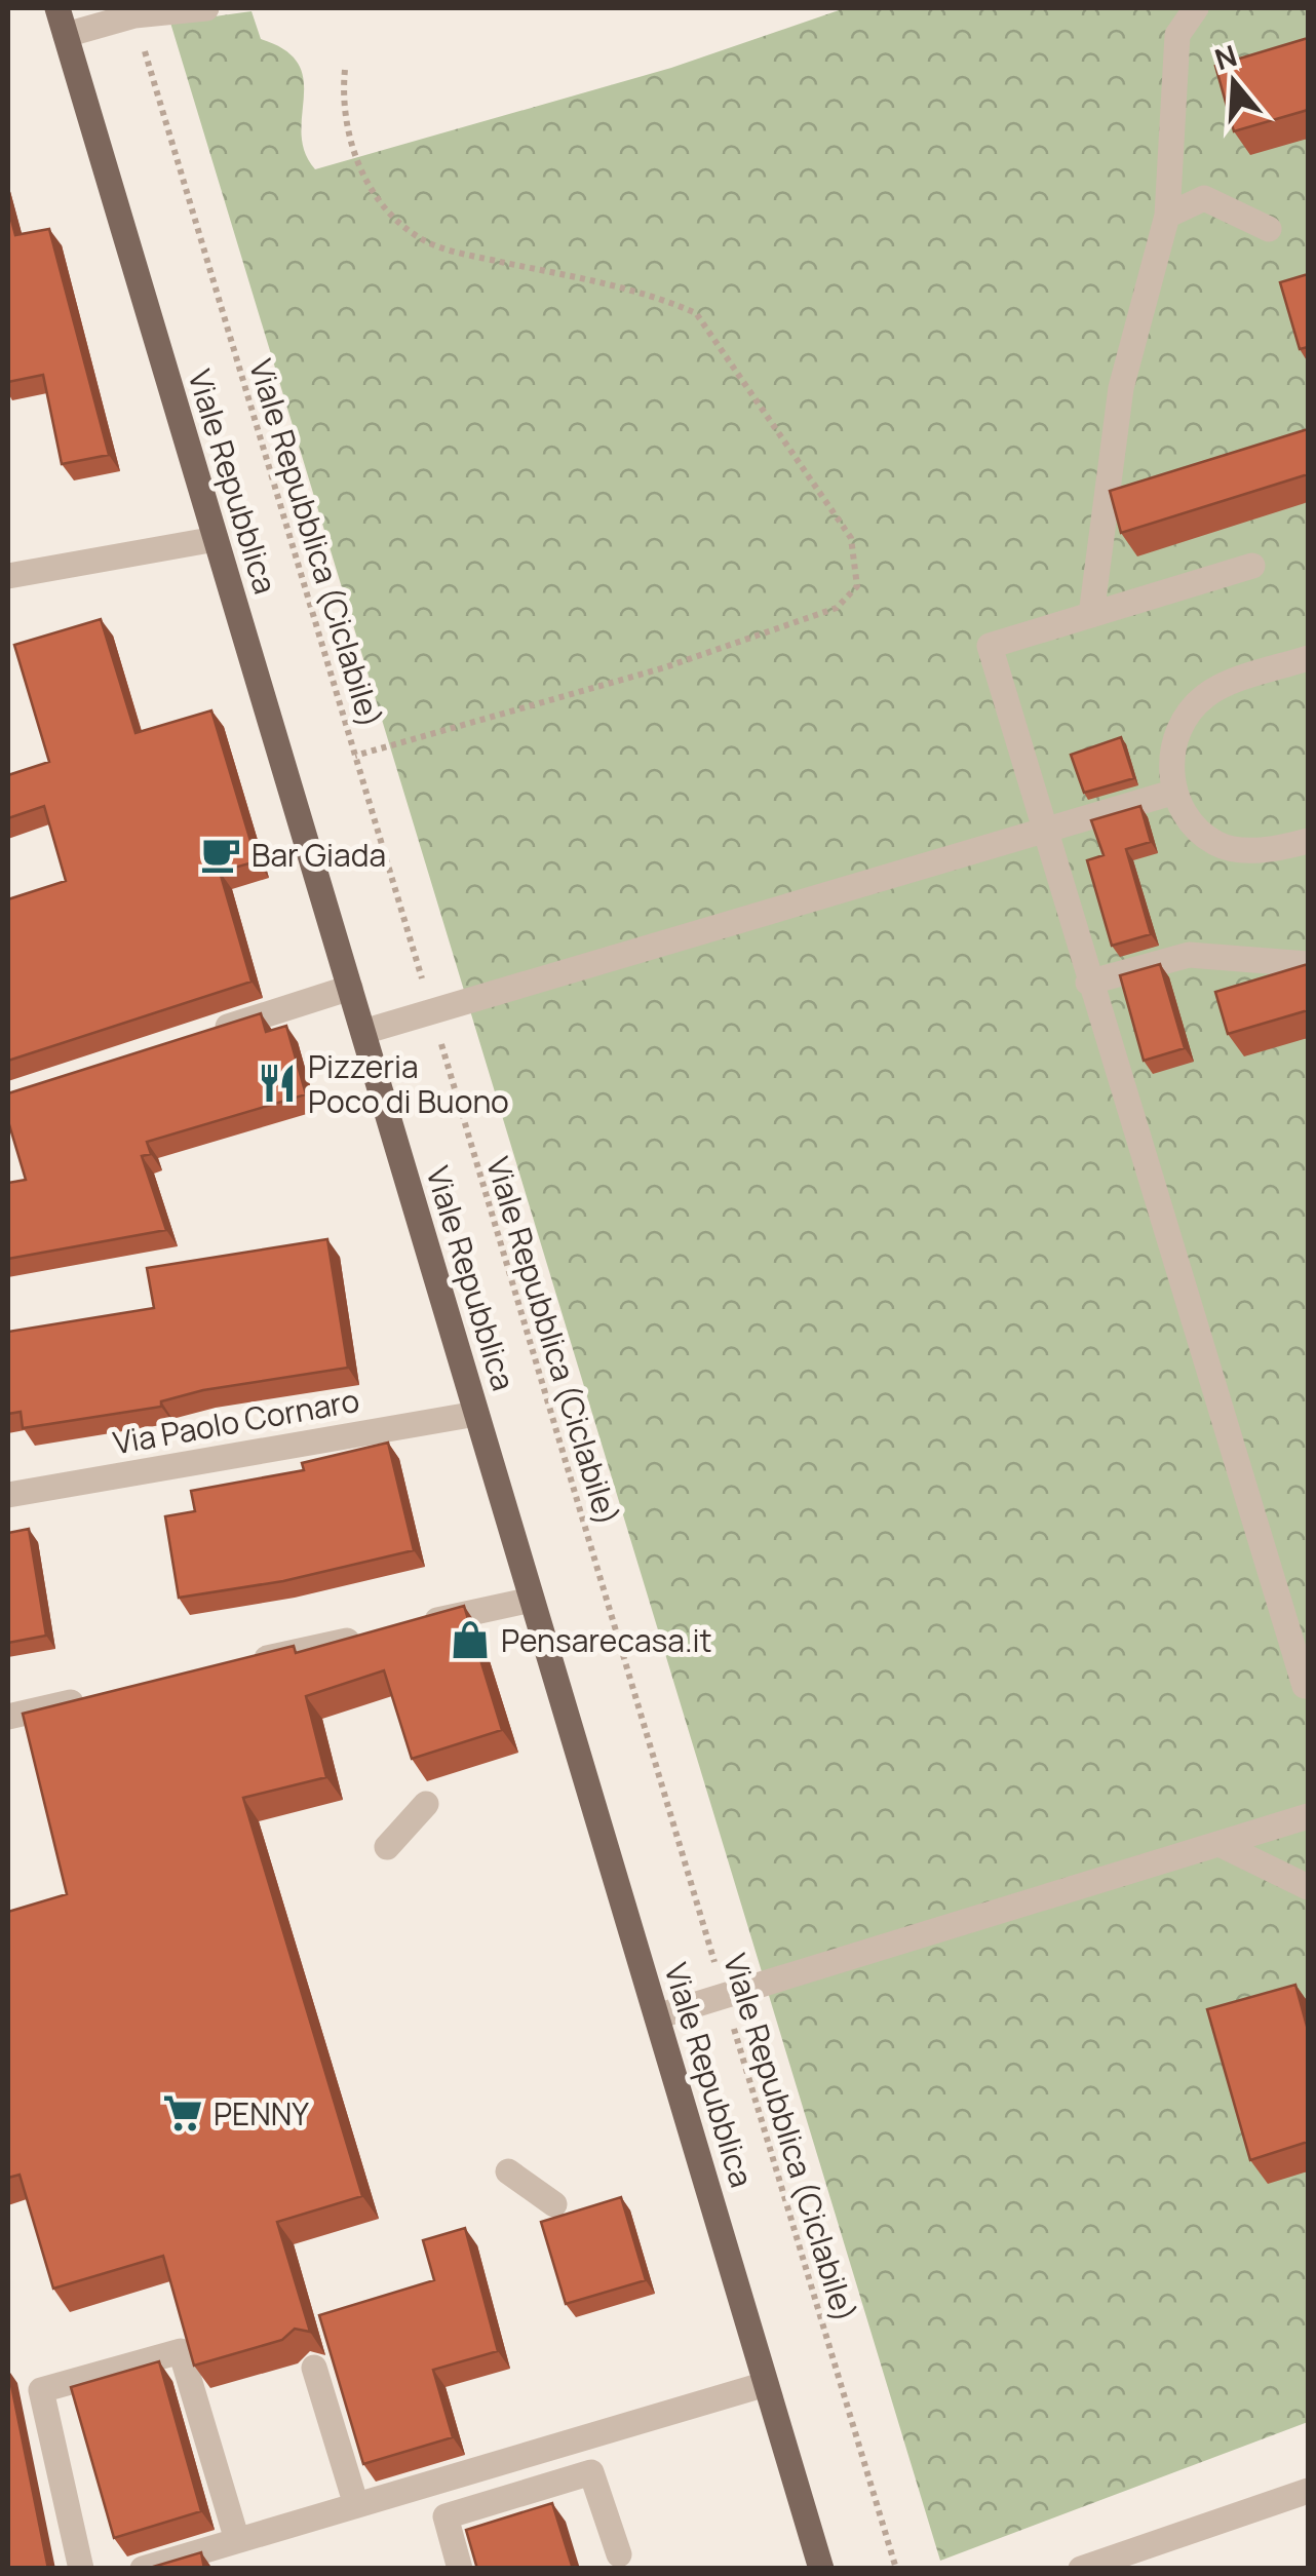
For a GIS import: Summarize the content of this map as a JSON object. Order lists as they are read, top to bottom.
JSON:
{
  "streets": {
    "main road": ["Viale Repubblica"],
    "street": ["Via Paolo Cornaro"],
    "path": ["Viale Repubblica (Ciclabile)"]
  },
  "crossings": [
    ["Viale Repubblica", "Via Paolo Cornaro"]
  ],
  "places": {
    "cafe": ["Bar Giada"],
    "restaurant": ["Pizzeria Poco di Buono"],
    "shop": ["Pensarecasa.it"],
    "supermarket": ["PENNY"]
  },
  "north": "top"
}
